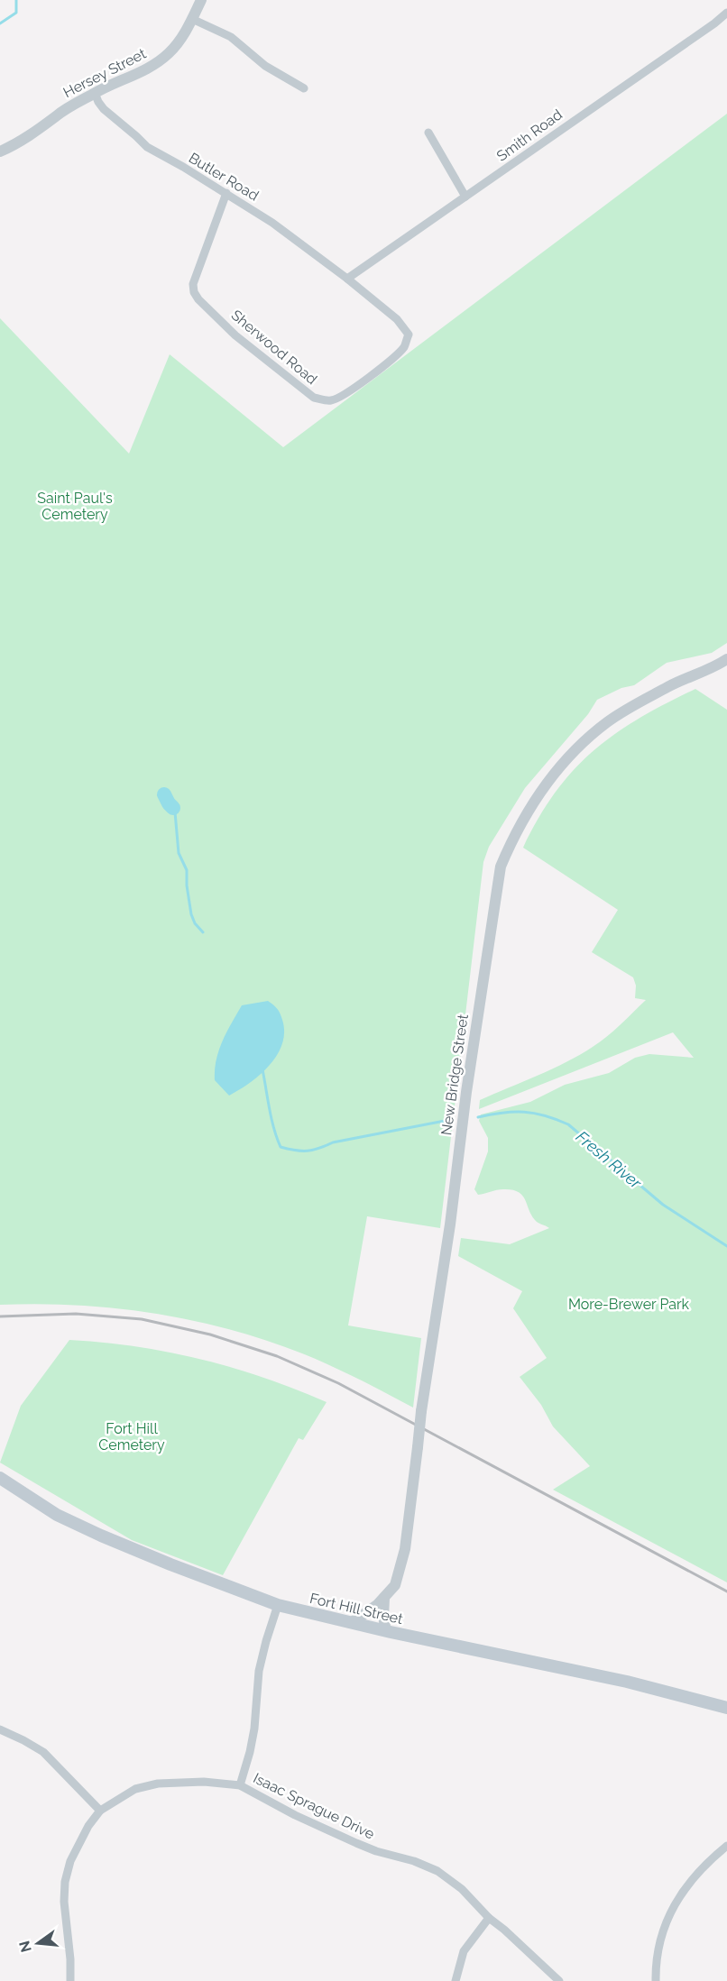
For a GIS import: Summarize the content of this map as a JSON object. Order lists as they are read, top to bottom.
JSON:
{
  "streets": {
    "main road": ["Fort Hill Street"],
    "street": [
      "Hersey Street",
      "Smith Road",
      "Butler Road",
      "Sherwood Road",
      "New Bridge Street",
      "Isaac Sprague Drive"
    ]
  },
  "crossings": [
    ["Hersey Street", "Butler Road"],
    ["Smith Road", "Butler Road"],
    ["Smith Road", "Sherwood Road"],
    ["Butler Road", "Sherwood Road"],
    ["New Bridge Street", "Fort Hill Street"]
  ],
  "water": ["Fresh River"],
  "parks": ["Saint Paul's Cemetery", "More-Brewer Park", "Fort Hill Cemetery"],
  "north": "left"
}
